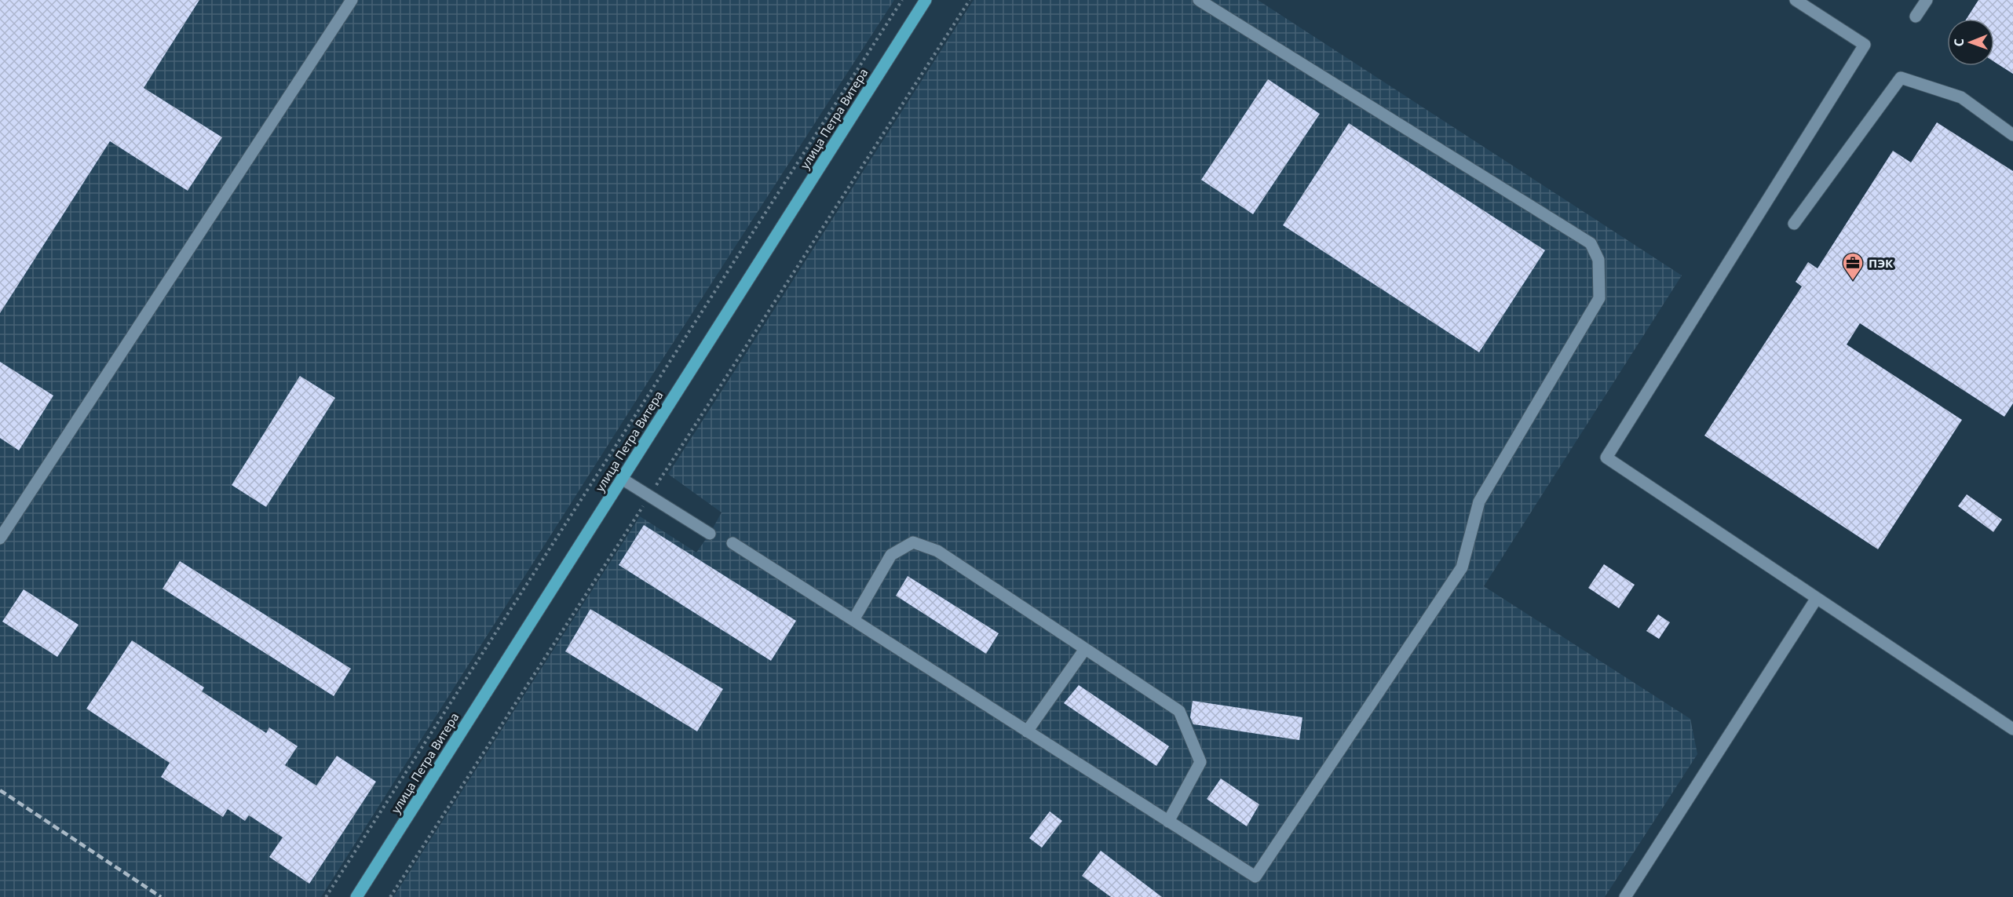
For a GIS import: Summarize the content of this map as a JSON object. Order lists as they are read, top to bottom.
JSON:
{
  "streets": {
    "main road": ["улица Петра Витера"]
  },
  "places": {
    "office": ["ПЭК"]
  },
  "north": "left"
}
